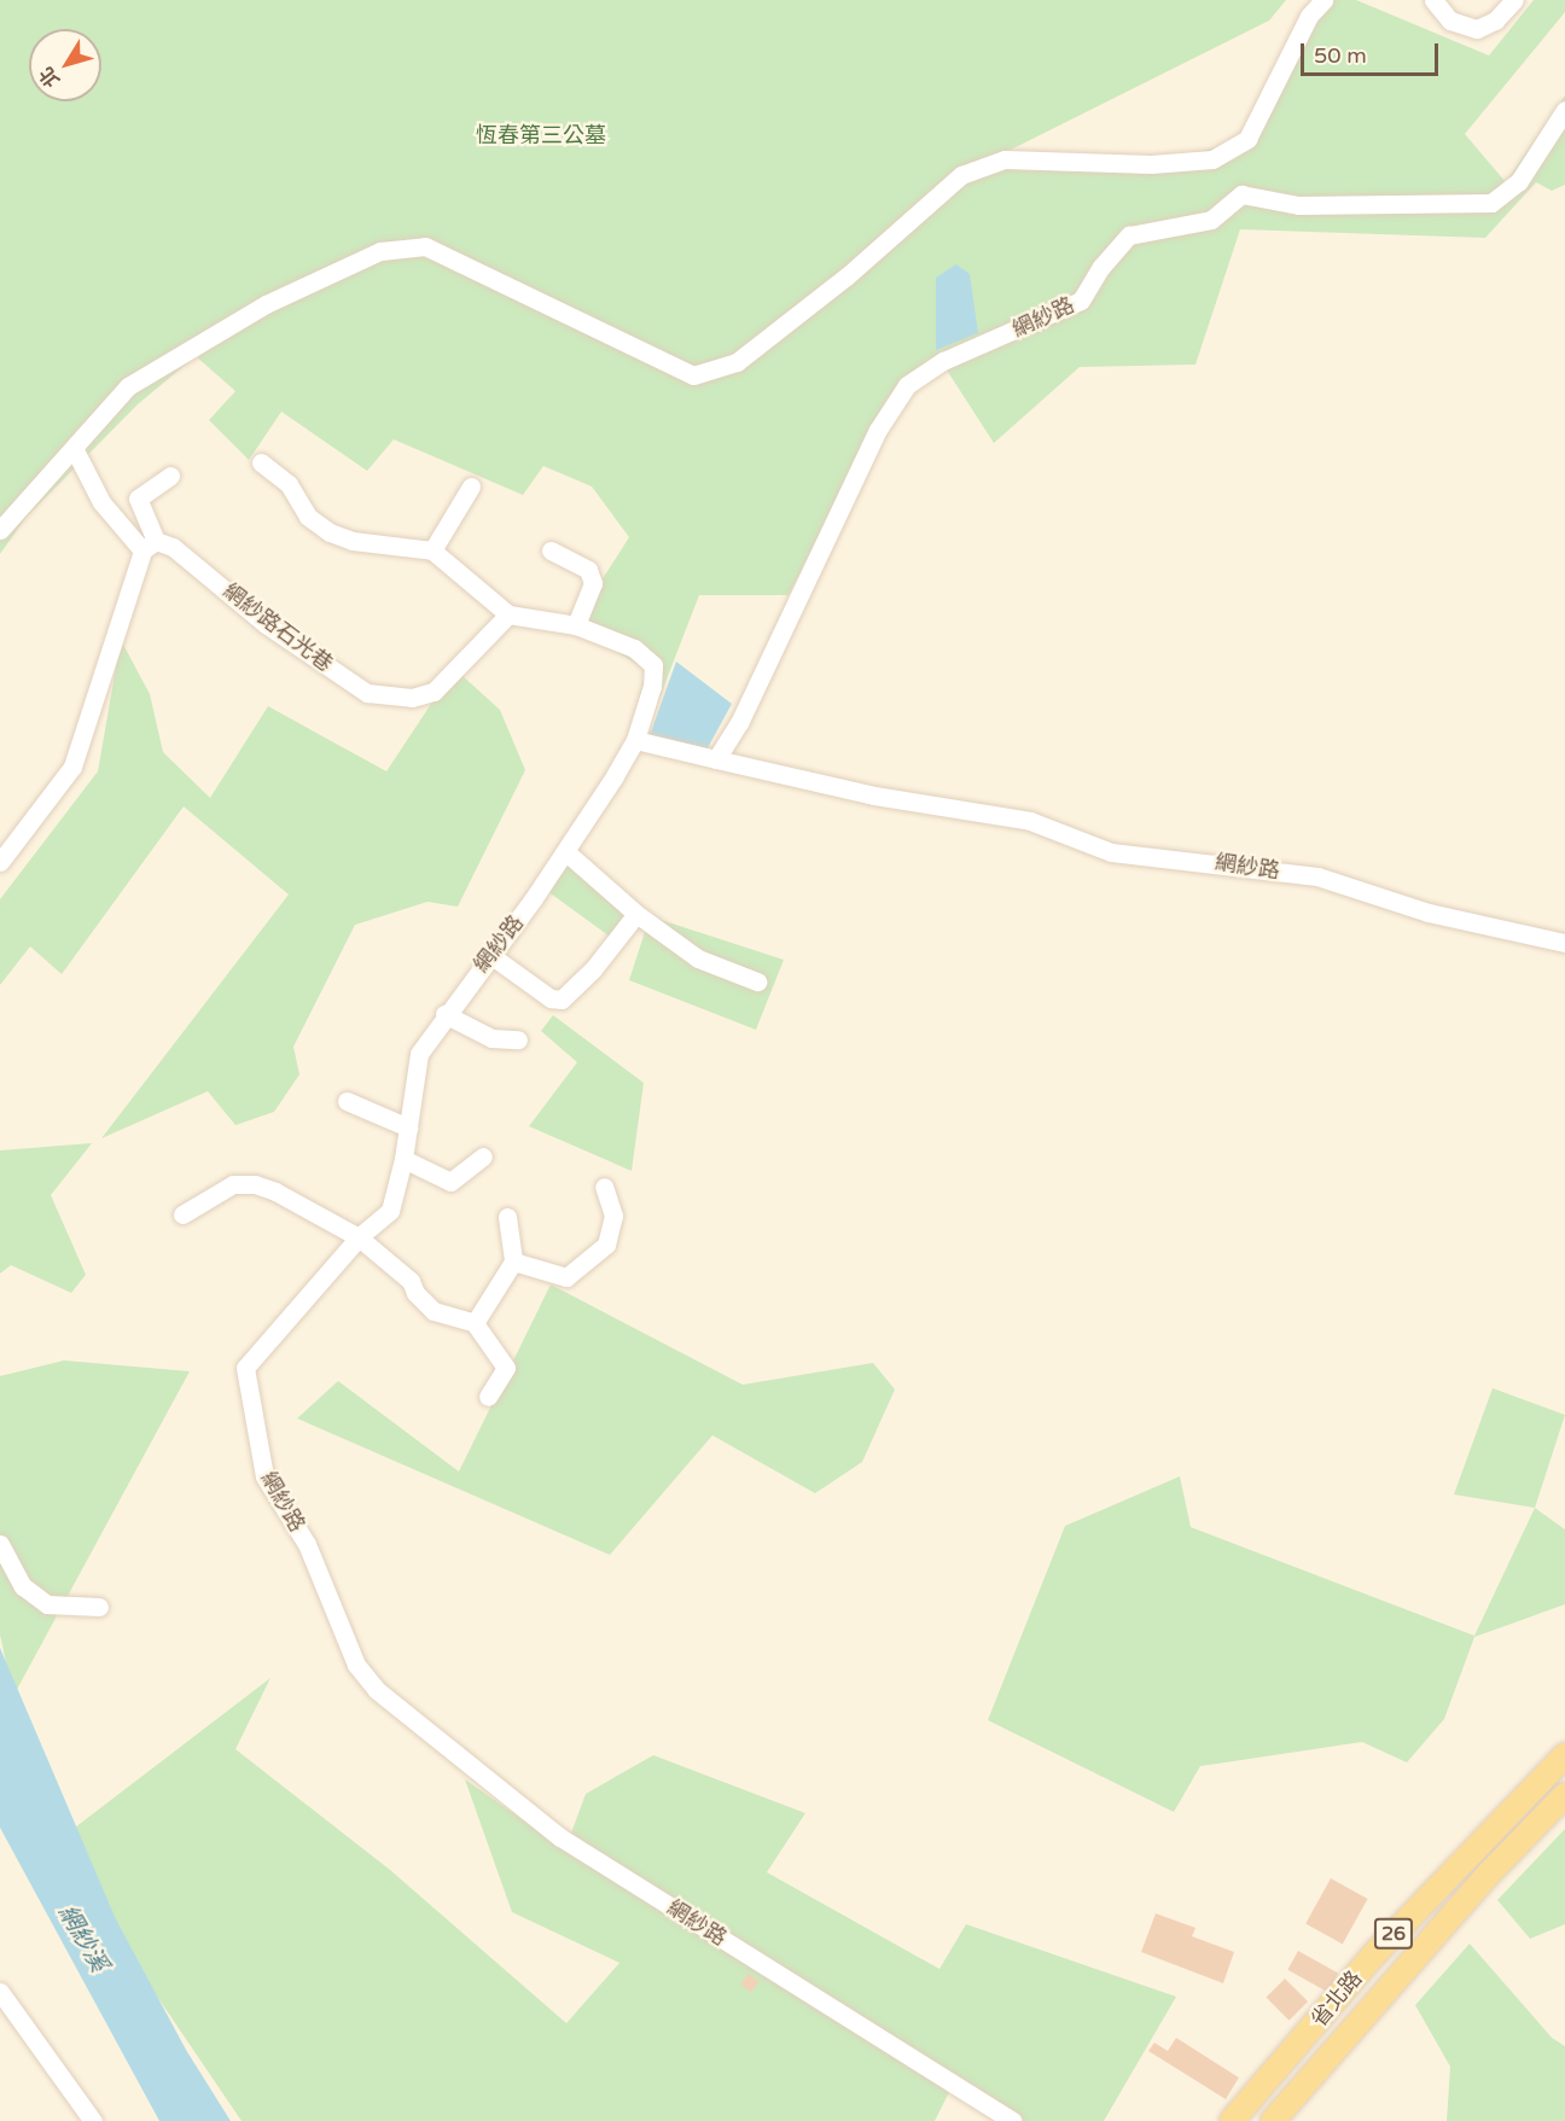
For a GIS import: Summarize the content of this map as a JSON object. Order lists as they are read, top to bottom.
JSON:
{
  "streets": {
    "main road": ["26", "省北路"],
    "street": ["網紗路", "網紗路石光巷"]
  },
  "water": ["網紗溪"],
  "parks": ["恆春第三公墓"],
  "scale_bar": "50 m",
  "north": "bottom left"
}
